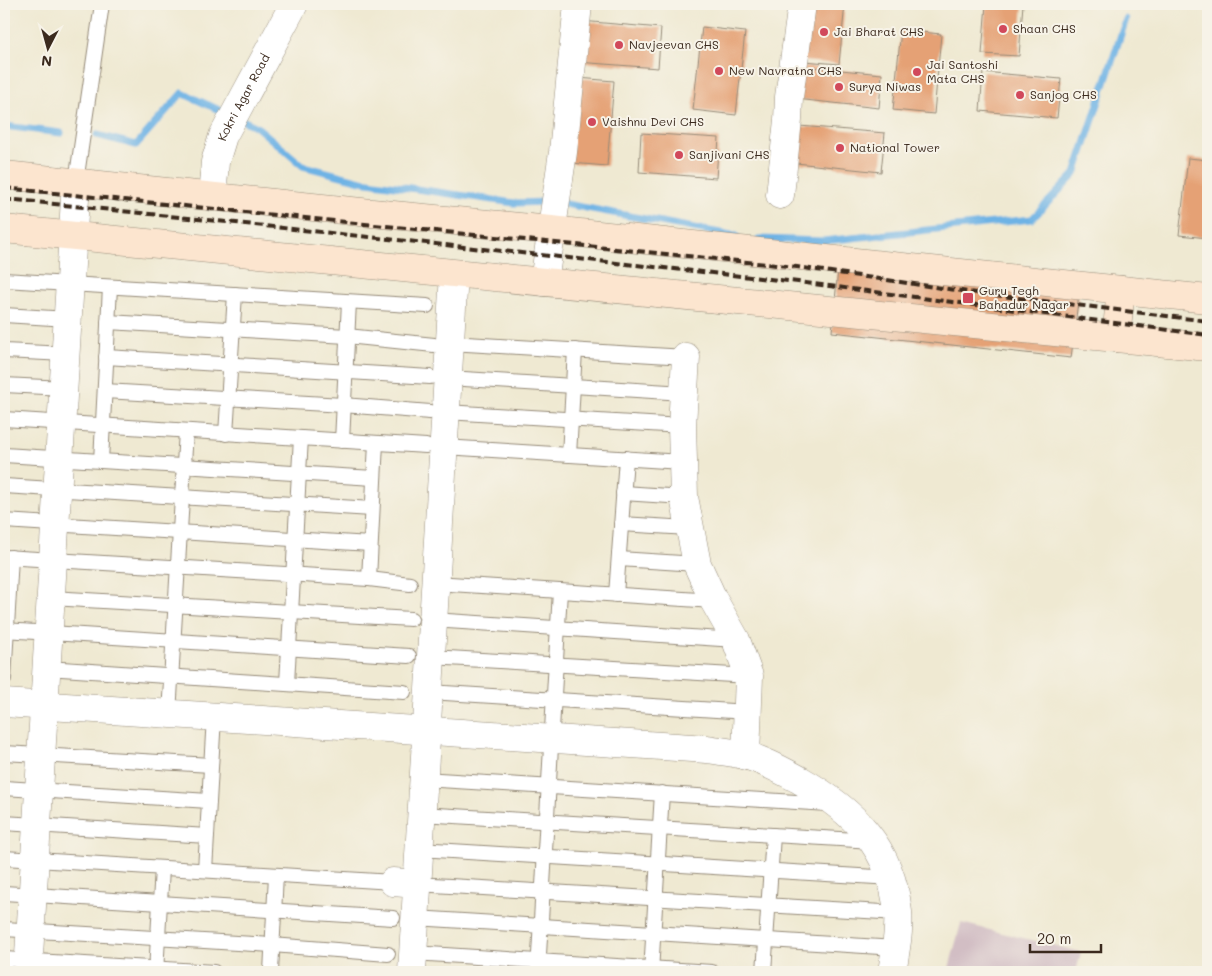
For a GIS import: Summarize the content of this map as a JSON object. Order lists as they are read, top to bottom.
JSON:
{
  "streets": {
    "street": ["Kokri Agar Road"]
  },
  "places": {
    "other": [
      "Shaan CHS",
      "Jai Bharat CHS",
      "Navjeevan CHS",
      "New Navratna CHS",
      "Jai Santoshi Mata CHS",
      "Surya Niwas",
      "Sanjog CHS",
      "Vaishnu Devi CHS",
      "National Tower",
      "Sanjivani CHS"
    ],
    "transit": ["Guru Tegh Bahadur Nagar"]
  },
  "scale_bar": "20 m",
  "north": "bottom"
}
